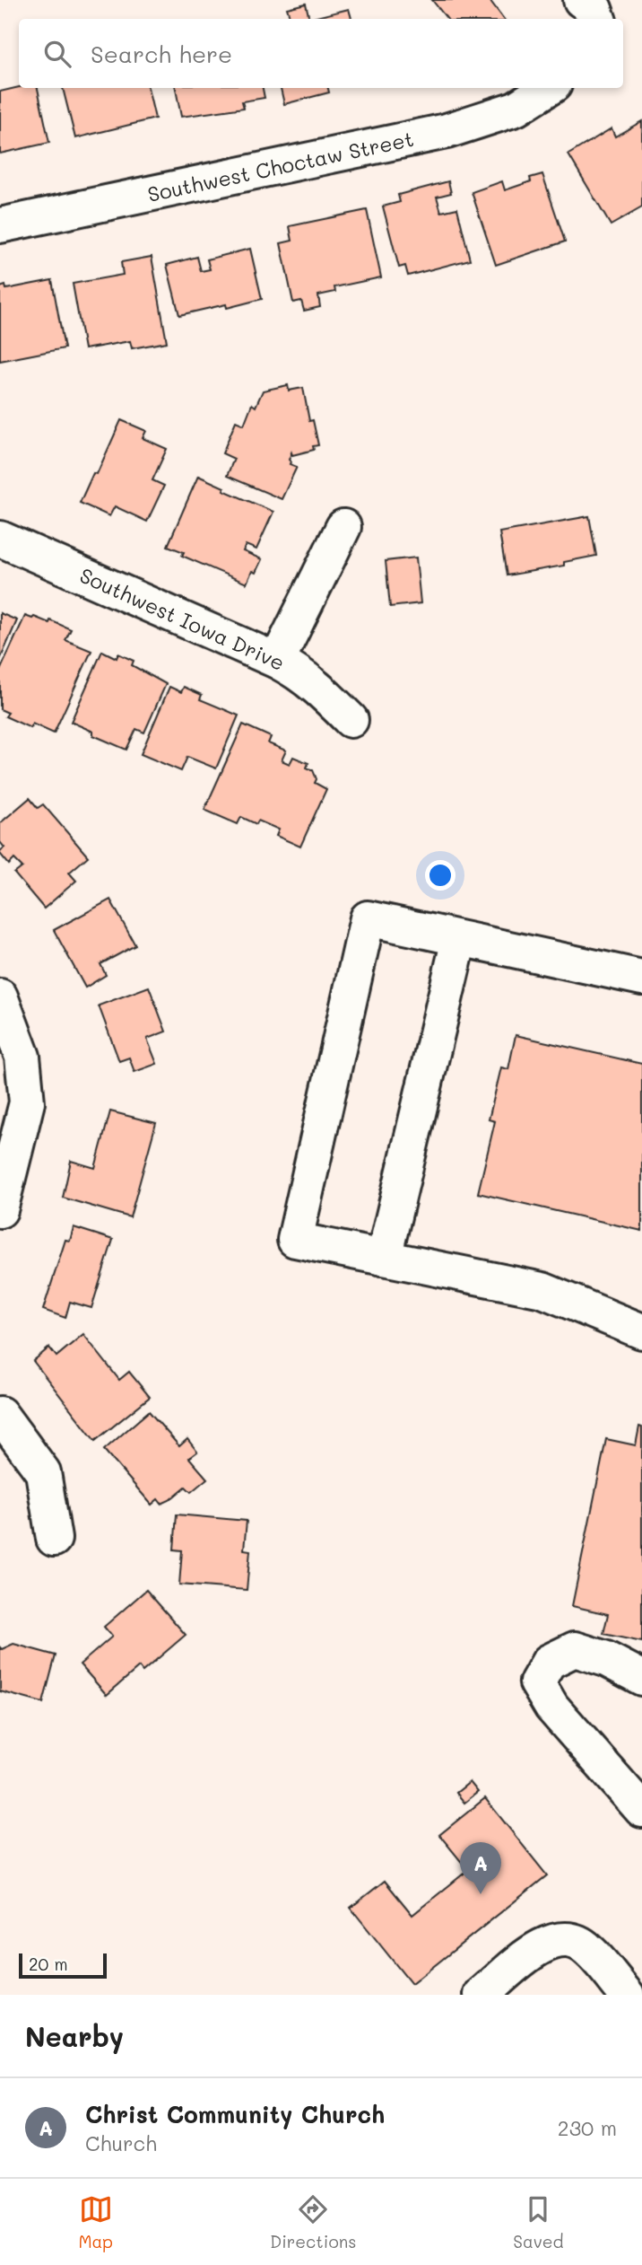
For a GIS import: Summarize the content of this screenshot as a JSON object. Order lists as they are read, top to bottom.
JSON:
{
  "streets": {
    "street": ["Southwest Choctaw Street", "Southwest Iowa Drive"]
  },
  "scale_bar": "20 m",
  "page": {
    "search": "Search here",
    "pins": "A",
    "scale": "20 m",
    "heading": "Nearby",
    "list": [
      {
        "mark": "A",
        "name": "Christ Community Church",
        "note": "Church",
        "value": "230 m"
      }
    ],
    "nav": ["Map", "Directions", "Saved"]
  }
}
